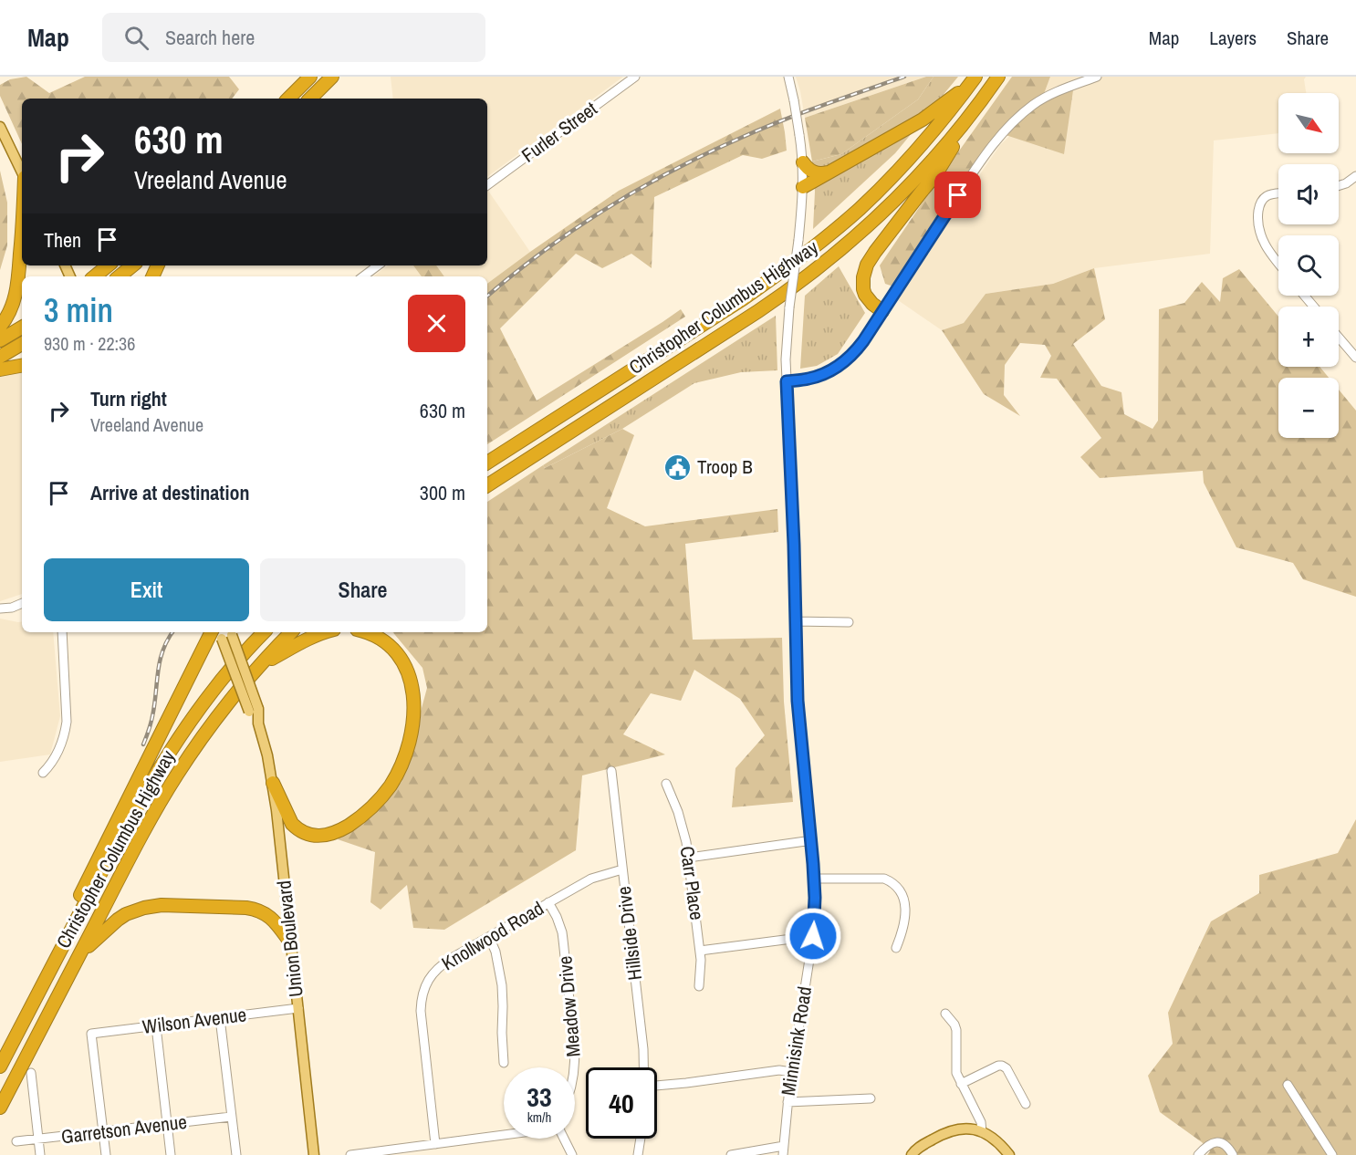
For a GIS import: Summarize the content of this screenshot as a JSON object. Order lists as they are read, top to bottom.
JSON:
{
  "streets": {
    "highway": ["Christopher Columbus Highway"],
    "main road": ["Union Boulevard"],
    "street": [
      "Furler Street",
      "Carr Place",
      "Hillside Drive",
      "Knollwood Road",
      "Meadow Drive",
      "Wilson Avenue",
      "Minnisink Road",
      "Garretson Avenue"
    ]
  },
  "crossings": [
    ["Hillside Drive", "Knollwood Road"],
    ["Knollwood Road", "Meadow Drive"],
    ["Union Boulevard", "Wilson Avenue"],
    ["Wilson Avenue", "Garretson Avenue"]
  ],
  "places": {
    "public building": ["Troop B"]
  },
  "north": "bottom right",
  "page": {
    "header": "Map",
    "search": "Search here",
    "nav": ["Map", "Layers", "Share"],
    "map_buttons": ["+", "−"],
    "turn": ["630 m", "Vreeland Avenue"],
    "then": "Then",
    "heading": ["3 min", "930 m · 22:36"],
    "list": [
      {
        "name": "Turn right",
        "note": "Vreeland Avenue",
        "value": "630 m"
      },
      {
        "name": "Arrive at destination",
        "value": "300 m"
      }
    ],
    "buttons": ["Exit", "Share"],
    "speed": "33 km/h",
    "limit": "40"
  }
}
